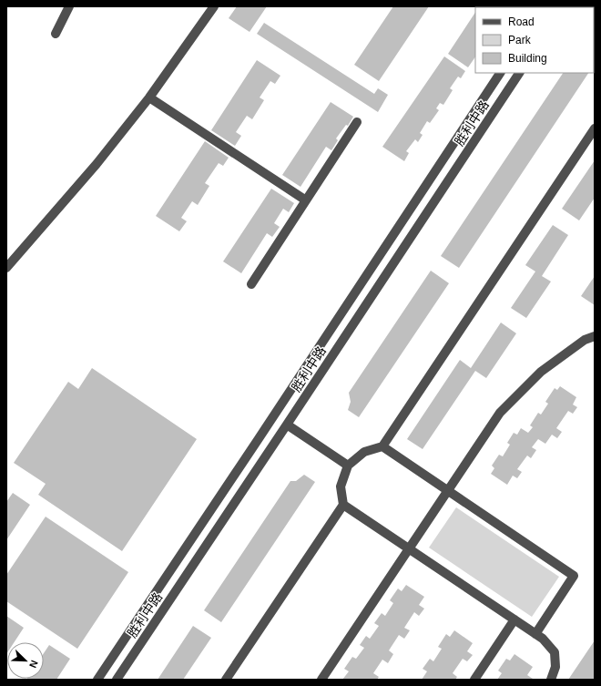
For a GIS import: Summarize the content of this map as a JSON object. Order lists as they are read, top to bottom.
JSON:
{
  "streets": {
    "street": ["胜利中路"]
  },
  "legend": ["Road", "Park", "Building"],
  "north": "bottom right"
}
